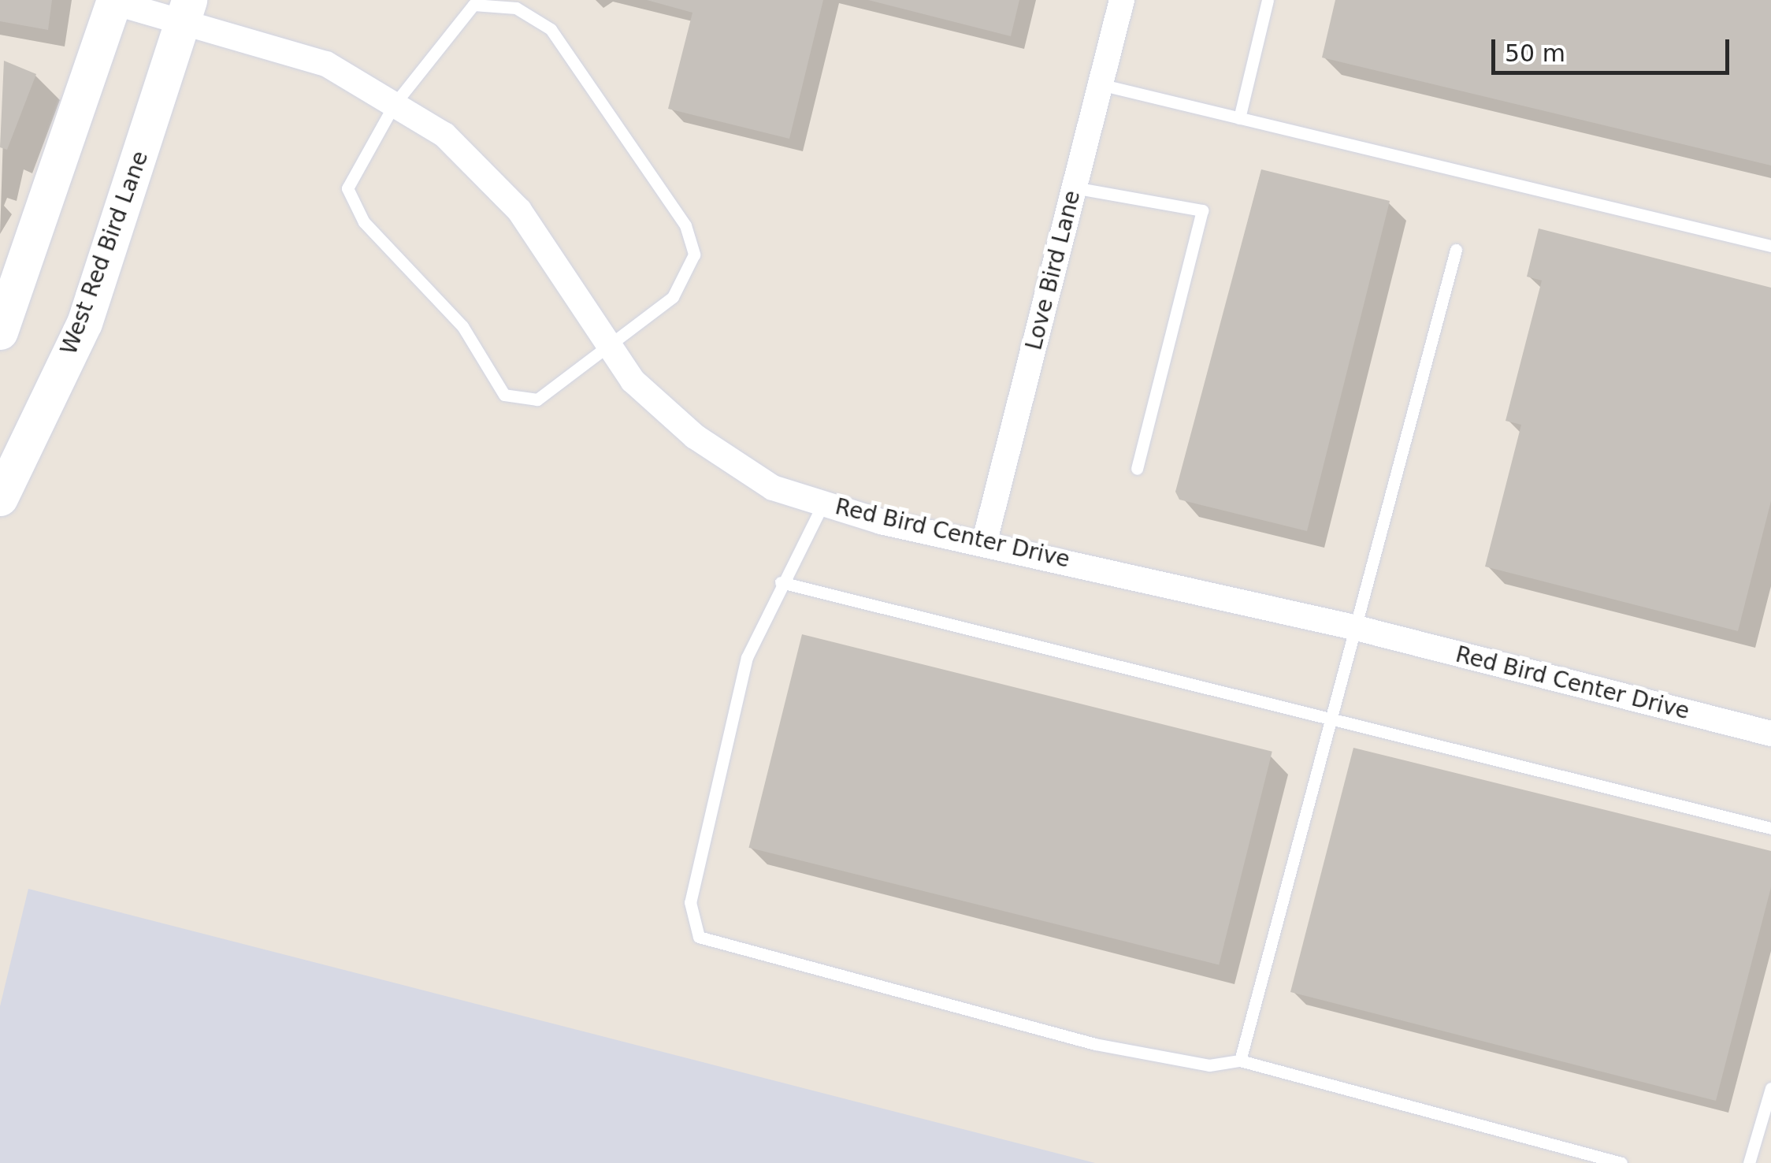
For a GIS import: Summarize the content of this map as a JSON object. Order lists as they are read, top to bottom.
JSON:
{
  "streets": {
    "main road": ["West Red Bird Lane"],
    "street": ["Love Bird Lane", "Red Bird Center Drive"]
  },
  "crossings": [
    ["West Red Bird Lane", "Red Bird Center Drive"],
    ["Love Bird Lane", "Red Bird Center Drive"]
  ],
  "scale_bar": "50 m"
}
